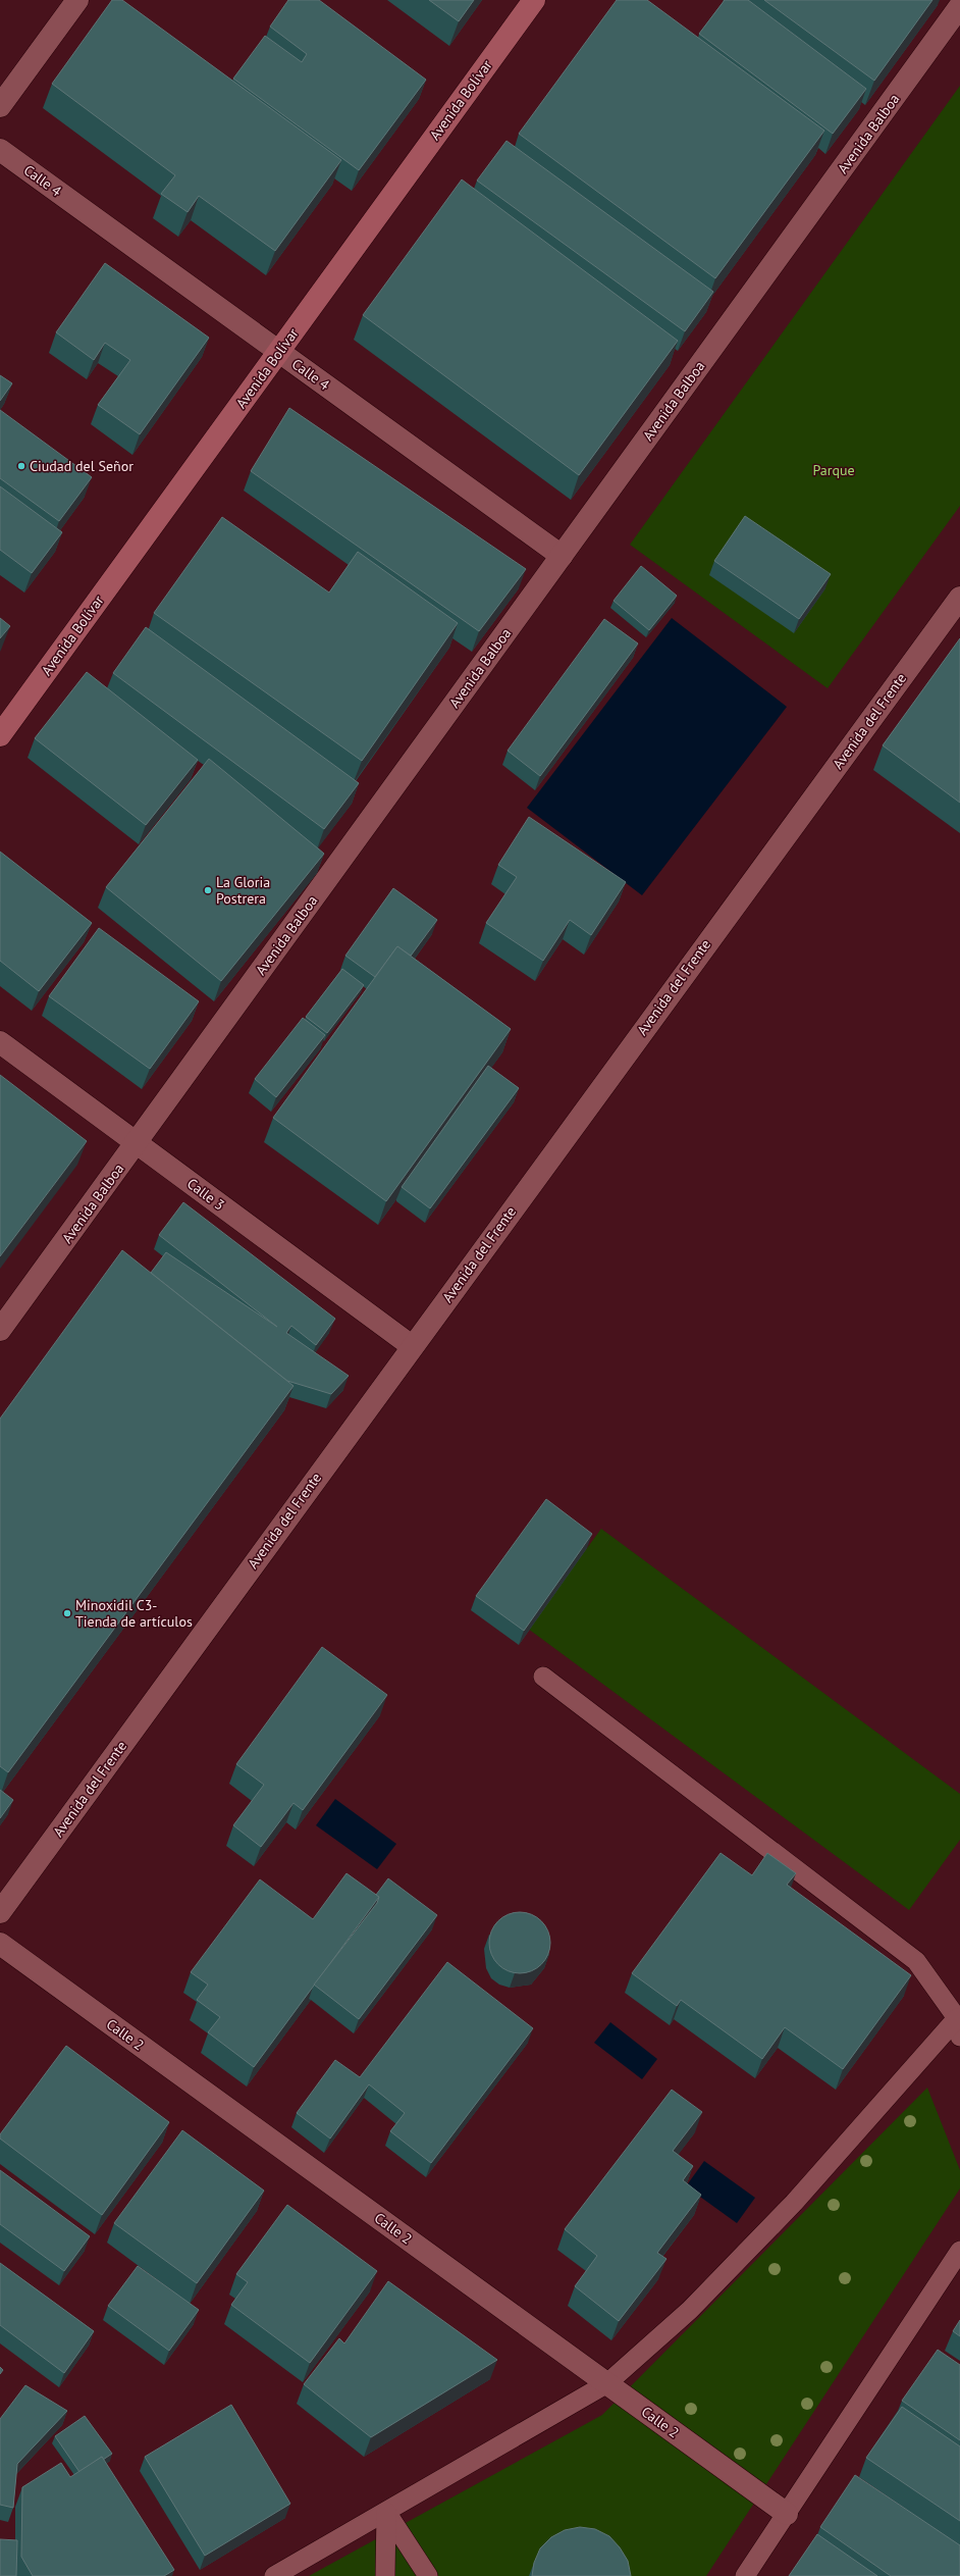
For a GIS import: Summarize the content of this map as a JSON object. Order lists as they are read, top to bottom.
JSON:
{
  "streets": {
    "street": [
      "Avenida Bolívar",
      "Avenida Balboa",
      "Calle 4",
      "Avenida del Frente",
      "Calle 3",
      "Calle 2"
    ]
  },
  "crossings": [
    ["Avenida Bolívar", "Calle 4"],
    ["Avenida Balboa", "Calle 4"],
    ["Avenida Balboa", "Calle 3"],
    ["Avenida del Frente", "Calle 3"]
  ],
  "parks": ["Parque"],
  "places": ["Ciudad del Señor", "La Gloria Postrera", "Minoxidil C3- Tienda de artículos"]
}
